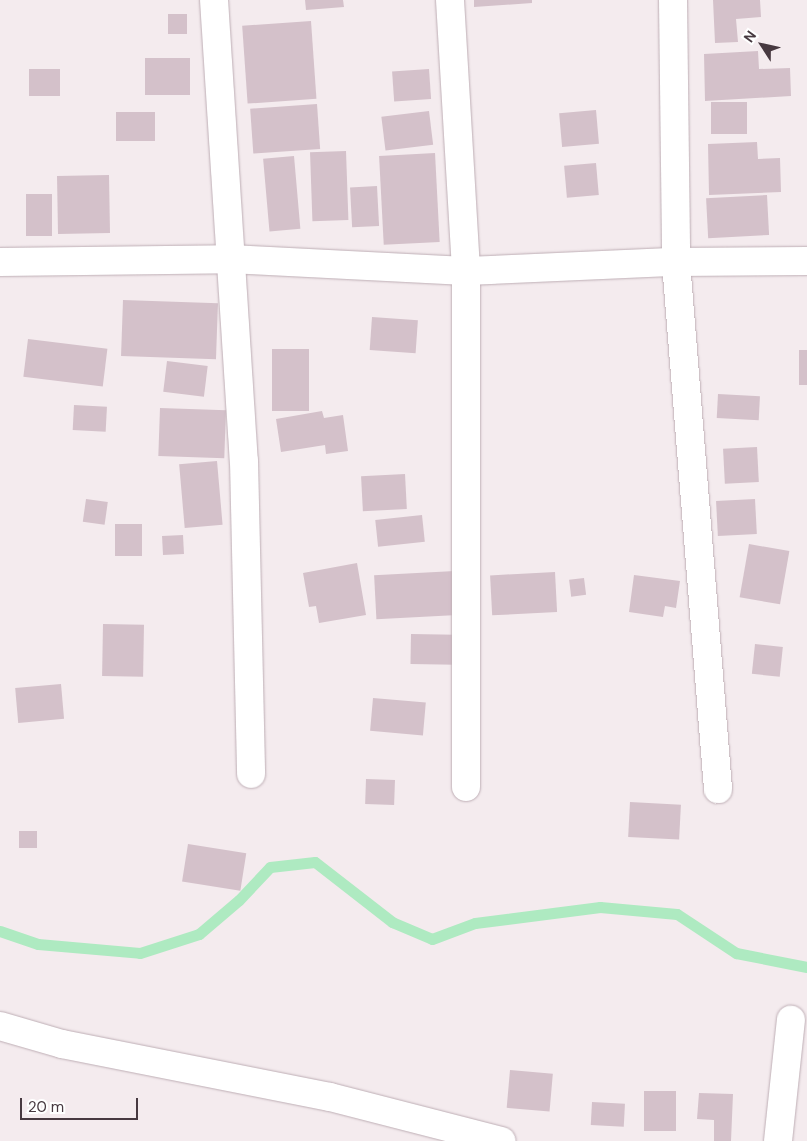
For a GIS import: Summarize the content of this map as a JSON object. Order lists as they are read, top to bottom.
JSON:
{
  "scale_bar": "20 m",
  "north": "top left"
}
